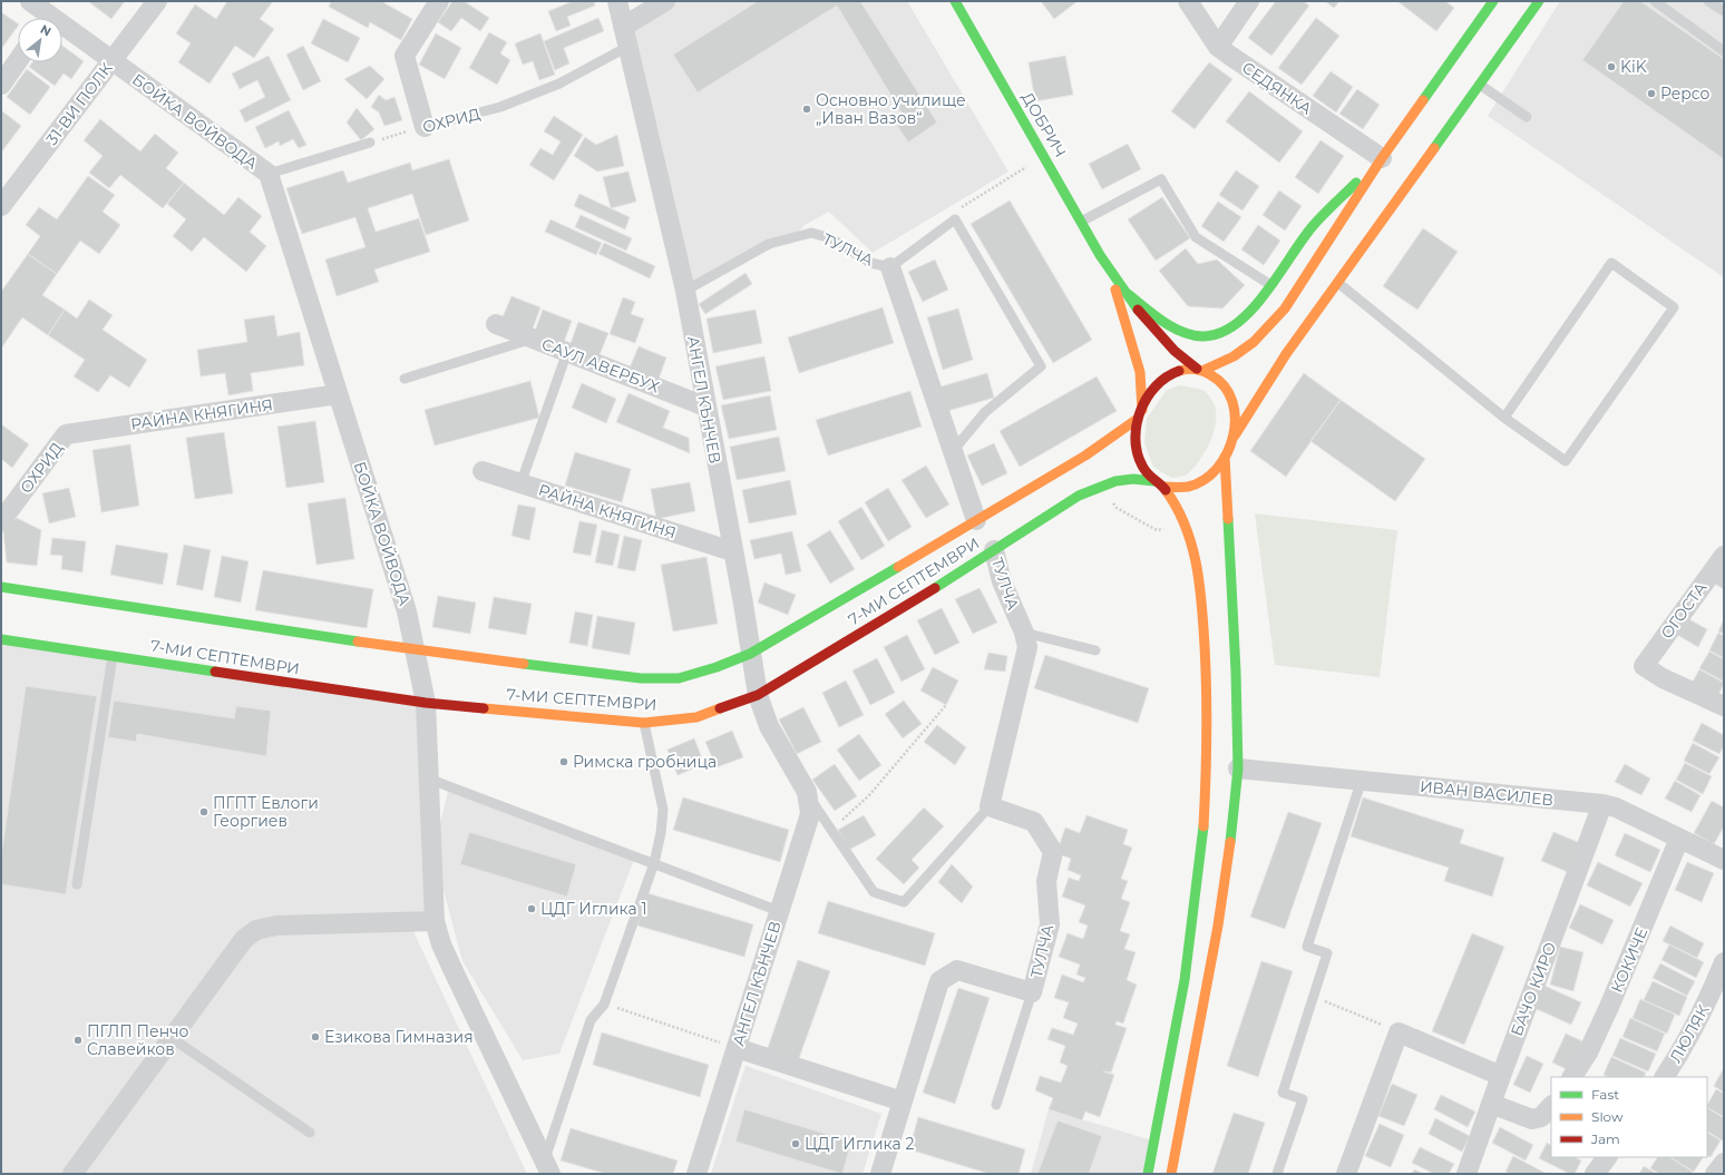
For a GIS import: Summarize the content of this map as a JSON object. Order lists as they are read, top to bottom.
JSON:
{
  "streets": {
    "main road": ["ДОБРИЧ", "7-МИ СЕПТЕМВРИ"],
    "street": [
      "СЕДЯНКА",
      "31-ВИ ПОЛК",
      "ОХРИД",
      "БОЙКА ВОЙВОДА",
      "ТУЛЧА",
      "САУЛ АВЕРБУХ",
      "АНГЕЛ КЪНЧЕВ",
      "РАЙНА КНЯГИНЯ",
      "ОГОСТА",
      "ИВАН ВАСИЛЕВ",
      "КОКИЧЕ",
      "БАЧО КИРО",
      "ЛЮЛЯК"
    ]
  },
  "crossings": [
    ["31-ВИ ПОЛК", "БОЙКА ВОЙВОДА"],
    ["ОХРИД", "АНГЕЛ КЪНЧЕВ"],
    ["ОХРИД", "РАЙНА КНЯГИНЯ"],
    ["БОЙКА ВОЙВОДА", "РАЙНА КНЯГИНЯ"],
    ["БОЙКА ВОЙВОДА", "7-МИ СЕПТЕМВРИ"],
    ["ДОБРИЧ", "7-МИ СЕПТЕМВРИ"],
    ["ТУЛЧА", "АНГЕЛ КЪНЧЕВ"],
    ["ТУЛЧА", "7-МИ СЕПТЕМВРИ"],
    ["САУЛ АВЕРБУХ", "АНГЕЛ КЪНЧЕВ"],
    ["АНГЕЛ КЪНЧЕВ", "РАЙНА КНЯГИНЯ"],
    ["АНГЕЛ КЪНЧЕВ", "7-МИ СЕПТЕМВРИ"],
    ["ИВАН ВАСИЛЕВ", "КОКИЧЕ"],
    ["ИВАН ВАСИЛЕВ", "БАЧО КИРО"]
  ],
  "places": [
    "KiK",
    "Pepco",
    "Основно училище „Иван Вазов“",
    "Римска гробница",
    "ПГПТ Евлоги Георгиев",
    "ЦДГ Иглика 1",
    "Езикова Гимназия",
    "ПГЛП Пенчо Славейков",
    "ЦДГ Иглика 2"
  ],
  "legend": ["Fast", "Slow", "Jam"],
  "north": "top right"
}
